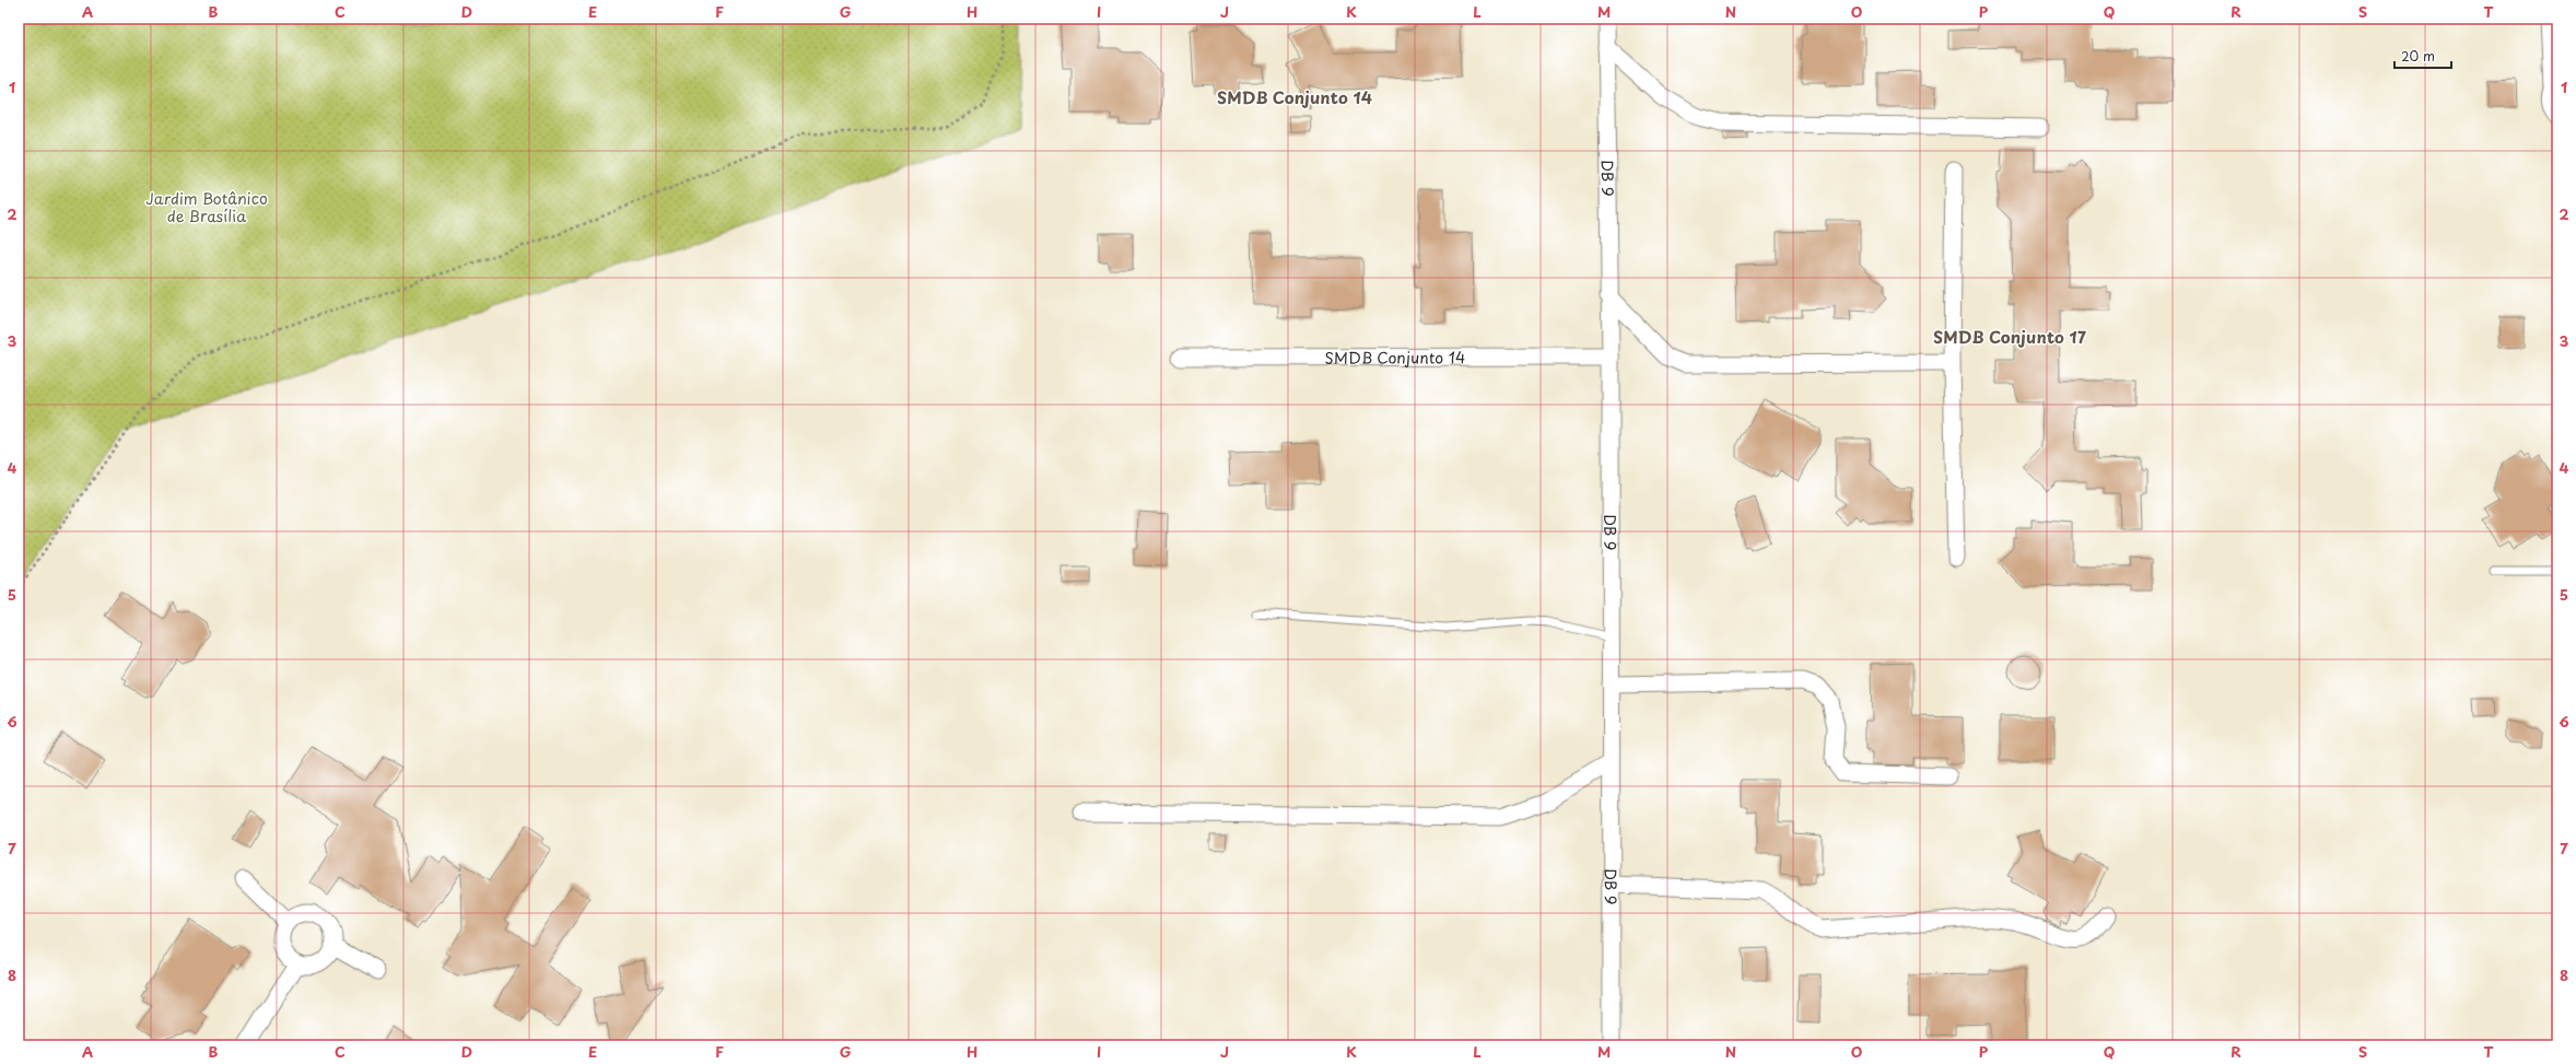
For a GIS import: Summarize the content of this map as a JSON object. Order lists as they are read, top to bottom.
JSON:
{
  "streets": {
    "street": ["DB 9", "SMDB Conjunto 14"]
  },
  "crossings": [
    ["DB 9", "SMDB Conjunto 14"]
  ],
  "districts": ["SMDB Conjunto 14", "SMDB Conjunto 17"],
  "parks": ["Jardim Botânico de Brasília"],
  "scale_bar": "20 m",
  "grid": {
    "columns": [
      "A",
      "B",
      "C",
      "D",
      "E",
      "F",
      "G",
      "H",
      "I",
      "J",
      "K",
      "L",
      "M",
      "N",
      "O",
      "P",
      "Q",
      "R",
      "S",
      "T"
    ],
    "rows": [
      "1",
      "2",
      "3",
      "4",
      "5",
      "6",
      "7",
      "8"
    ]
  }
}
